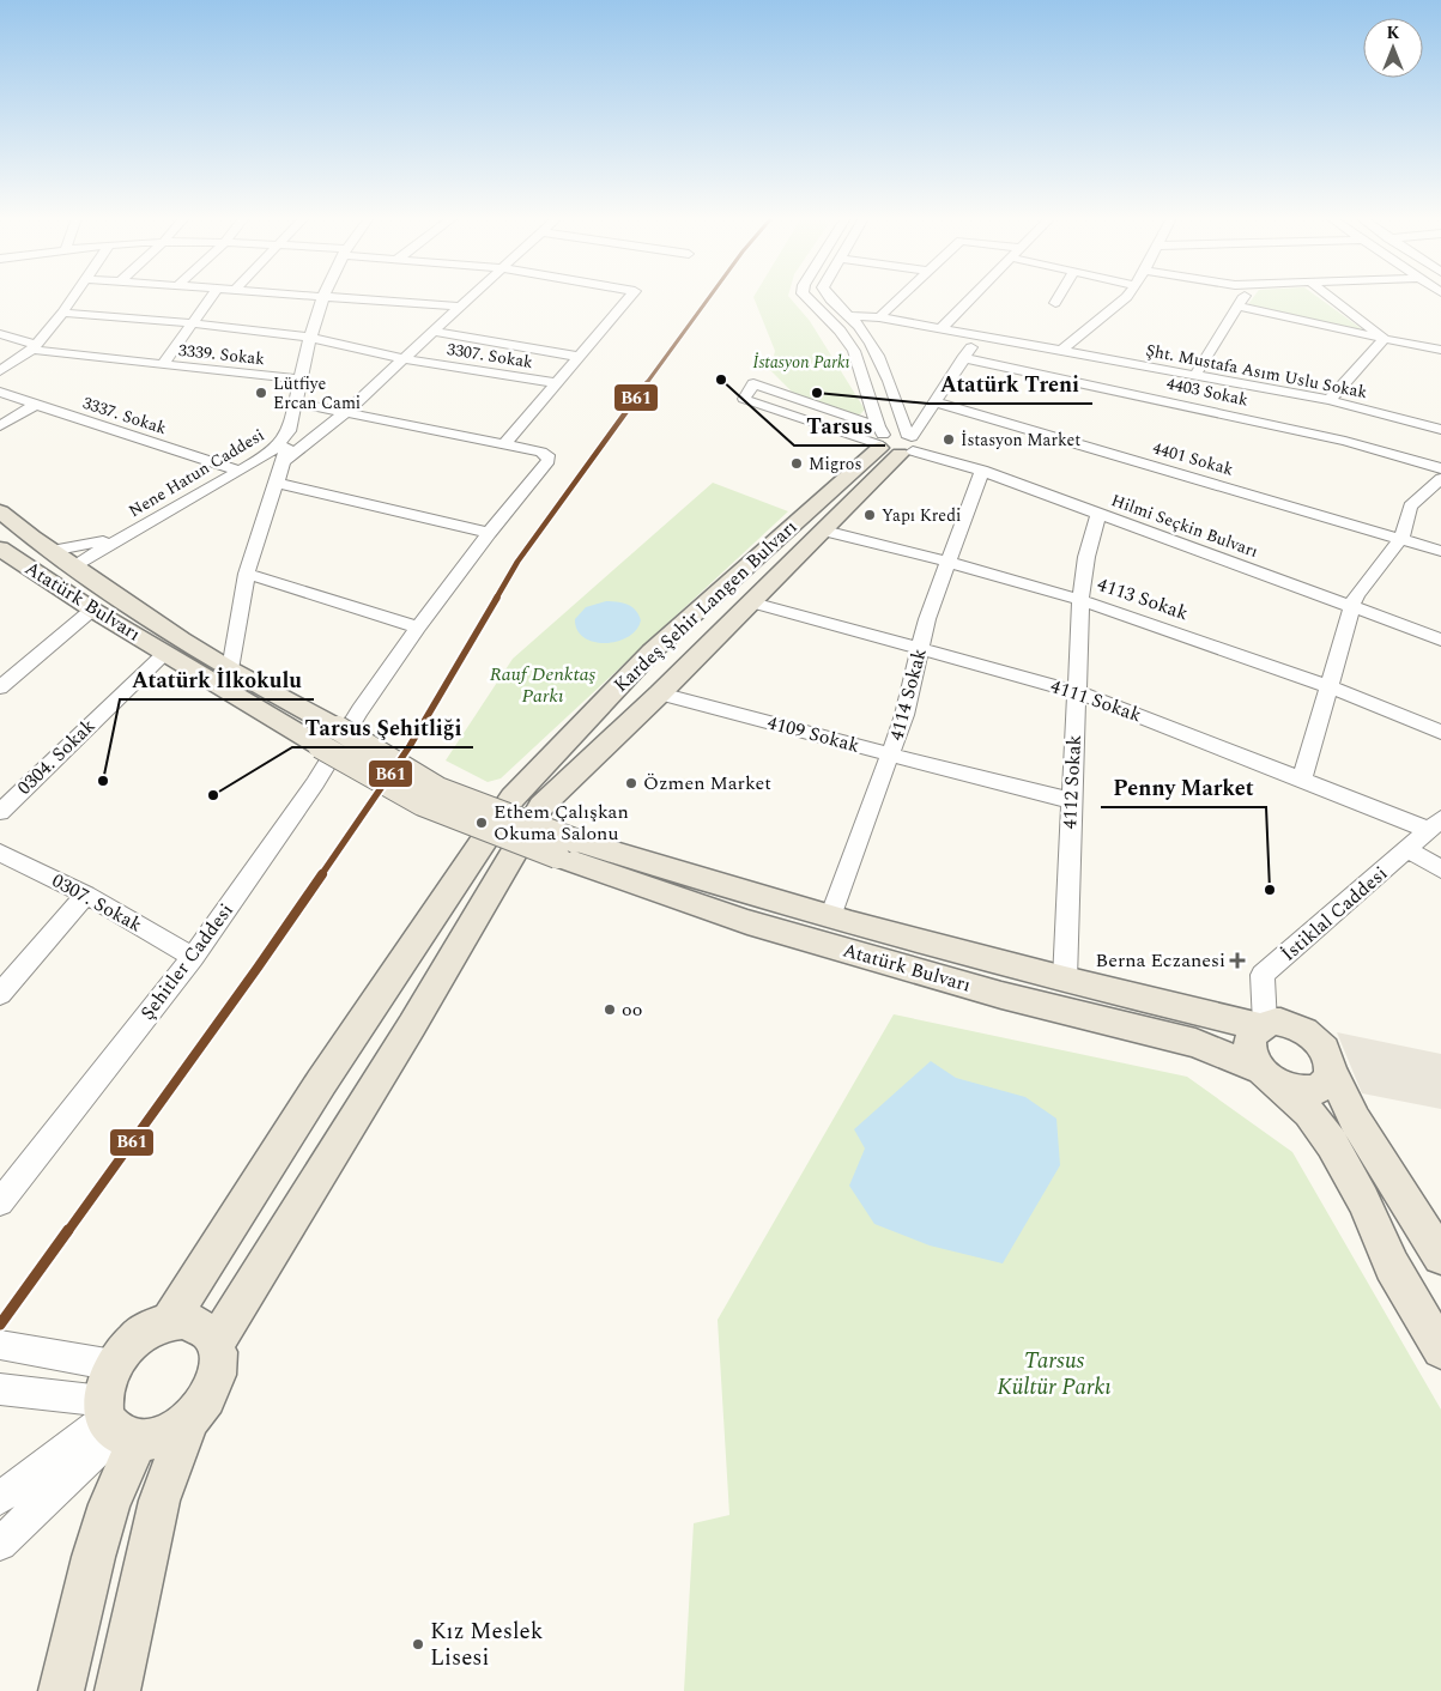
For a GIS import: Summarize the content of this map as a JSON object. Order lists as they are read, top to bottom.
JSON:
{
  "streets": {
    "main road": ["Atatürk Bulvarı", "Kardeş Şehir Langen Bulvarı"],
    "street": [
      "3339. Sokak",
      "3307. Sokak",
      "Şht. Mustafa Asım Uslu Sokak",
      "4403 Sokak",
      "3337. Sokak",
      "4401 Sokak",
      "Nene Hatun Caddesi",
      "Hilmi Seçkin Bulvarı",
      "4113 Sokak",
      "4114 Sokak",
      "4111 Sokak",
      "4109 Sokak",
      "0304. Sokak",
      "4112 Sokak",
      "0307. Sokak",
      "İstiklal Caddesi",
      "Şehitler Caddesi"
    ]
  },
  "crossings": [
    ["3339. Sokak", "Nene Hatun Caddesi"],
    ["3307. Sokak", "Nene Hatun Caddesi"],
    ["3337. Sokak", "Nene Hatun Caddesi"],
    ["Nene Hatun Caddesi", "Atatürk Bulvarı"],
    ["Hilmi Seçkin Bulvarı", "Kardeş Şehir Langen Bulvarı"],
    ["Hilmi Seçkin Bulvarı", "4114 Sokak"],
    ["Hilmi Seçkin Bulvarı", "4112 Sokak"],
    ["4113 Sokak", "Kardeş Şehir Langen Bulvarı"],
    ["4113 Sokak", "4114 Sokak"],
    ["4113 Sokak", "4112 Sokak"],
    ["Atatürk Bulvarı", "4114 Sokak"],
    ["Atatürk Bulvarı", "0304. Sokak"],
    ["Atatürk Bulvarı", "4112 Sokak"],
    ["Atatürk Bulvarı", "İstiklal Caddesi"],
    ["Kardeş Şehir Langen Bulvarı", "4111 Sokak"],
    ["Kardeş Şehir Langen Bulvarı", "4109 Sokak"],
    ["4114 Sokak", "4111 Sokak"],
    ["4114 Sokak", "4109 Sokak"],
    ["4111 Sokak", "4112 Sokak"],
    ["4111 Sokak", "İstiklal Caddesi"],
    ["4109 Sokak", "4112 Sokak"],
    ["0307. Sokak", "Şehitler Caddesi"]
  ],
  "parks": ["İstasyon Parkı", "Rauf Denktaş Parkı", "Tarsus Kültür Parkı"],
  "places": {
    "other": [
      "Tarsus",
      "Lütfiye Ercan Cami",
      "Atatürk Treni",
      "İstasyon Market",
      "Migros",
      "Yapı Kredi",
      "Atatürk İlkokulu",
      "Özmen Market",
      "Tarsus Şehitliği",
      "Ethem Çalışkan Okuma Salonu",
      "Penny Market",
      "oo",
      "Kız Meslek Lisesi"
    ],
    "health": ["Berna Eczanesi"]
  },
  "lines": ["transit line B61"],
  "north": "top"
}
